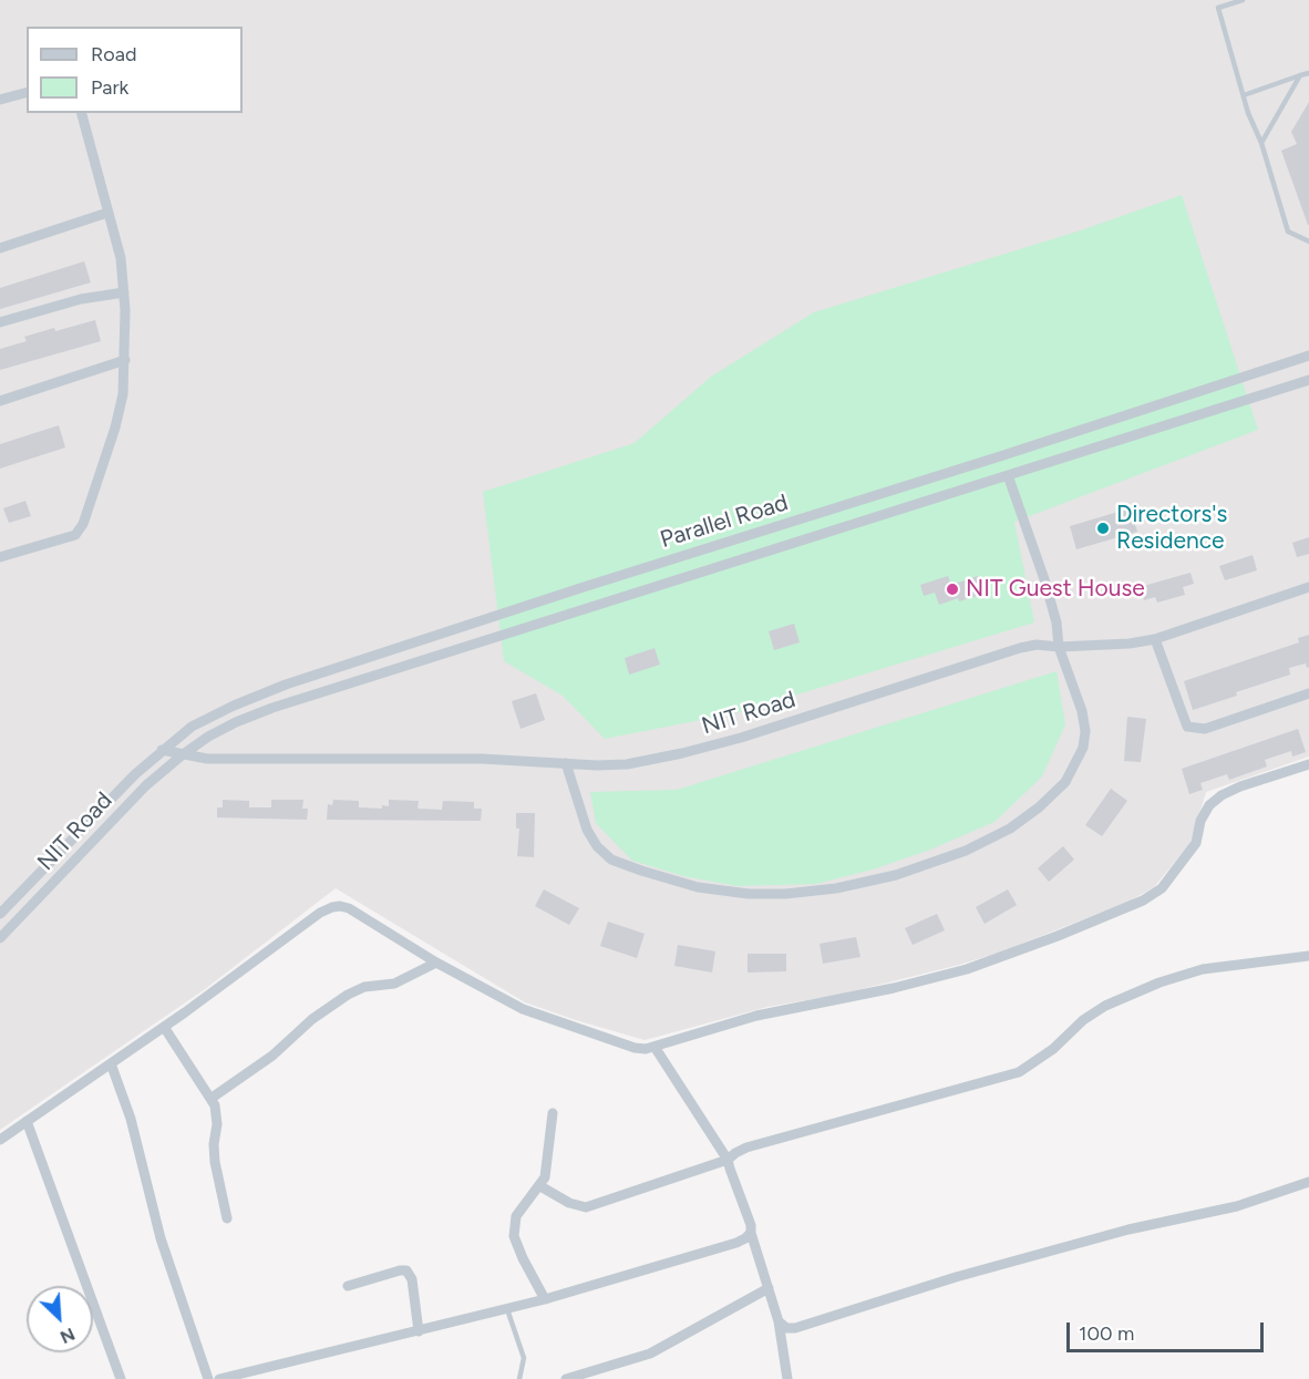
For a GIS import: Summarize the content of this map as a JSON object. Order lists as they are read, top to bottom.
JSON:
{
  "streets": {
    "street": ["Parallel Road", "NIT Road"]
  },
  "crossings": [
    ["Parallel Road", "NIT Road"]
  ],
  "places": ["Directors's Residence", "NIT Guest House"],
  "legend": ["Road", "Park"],
  "scale_bar": "100 m",
  "north": "bottom right"
}
